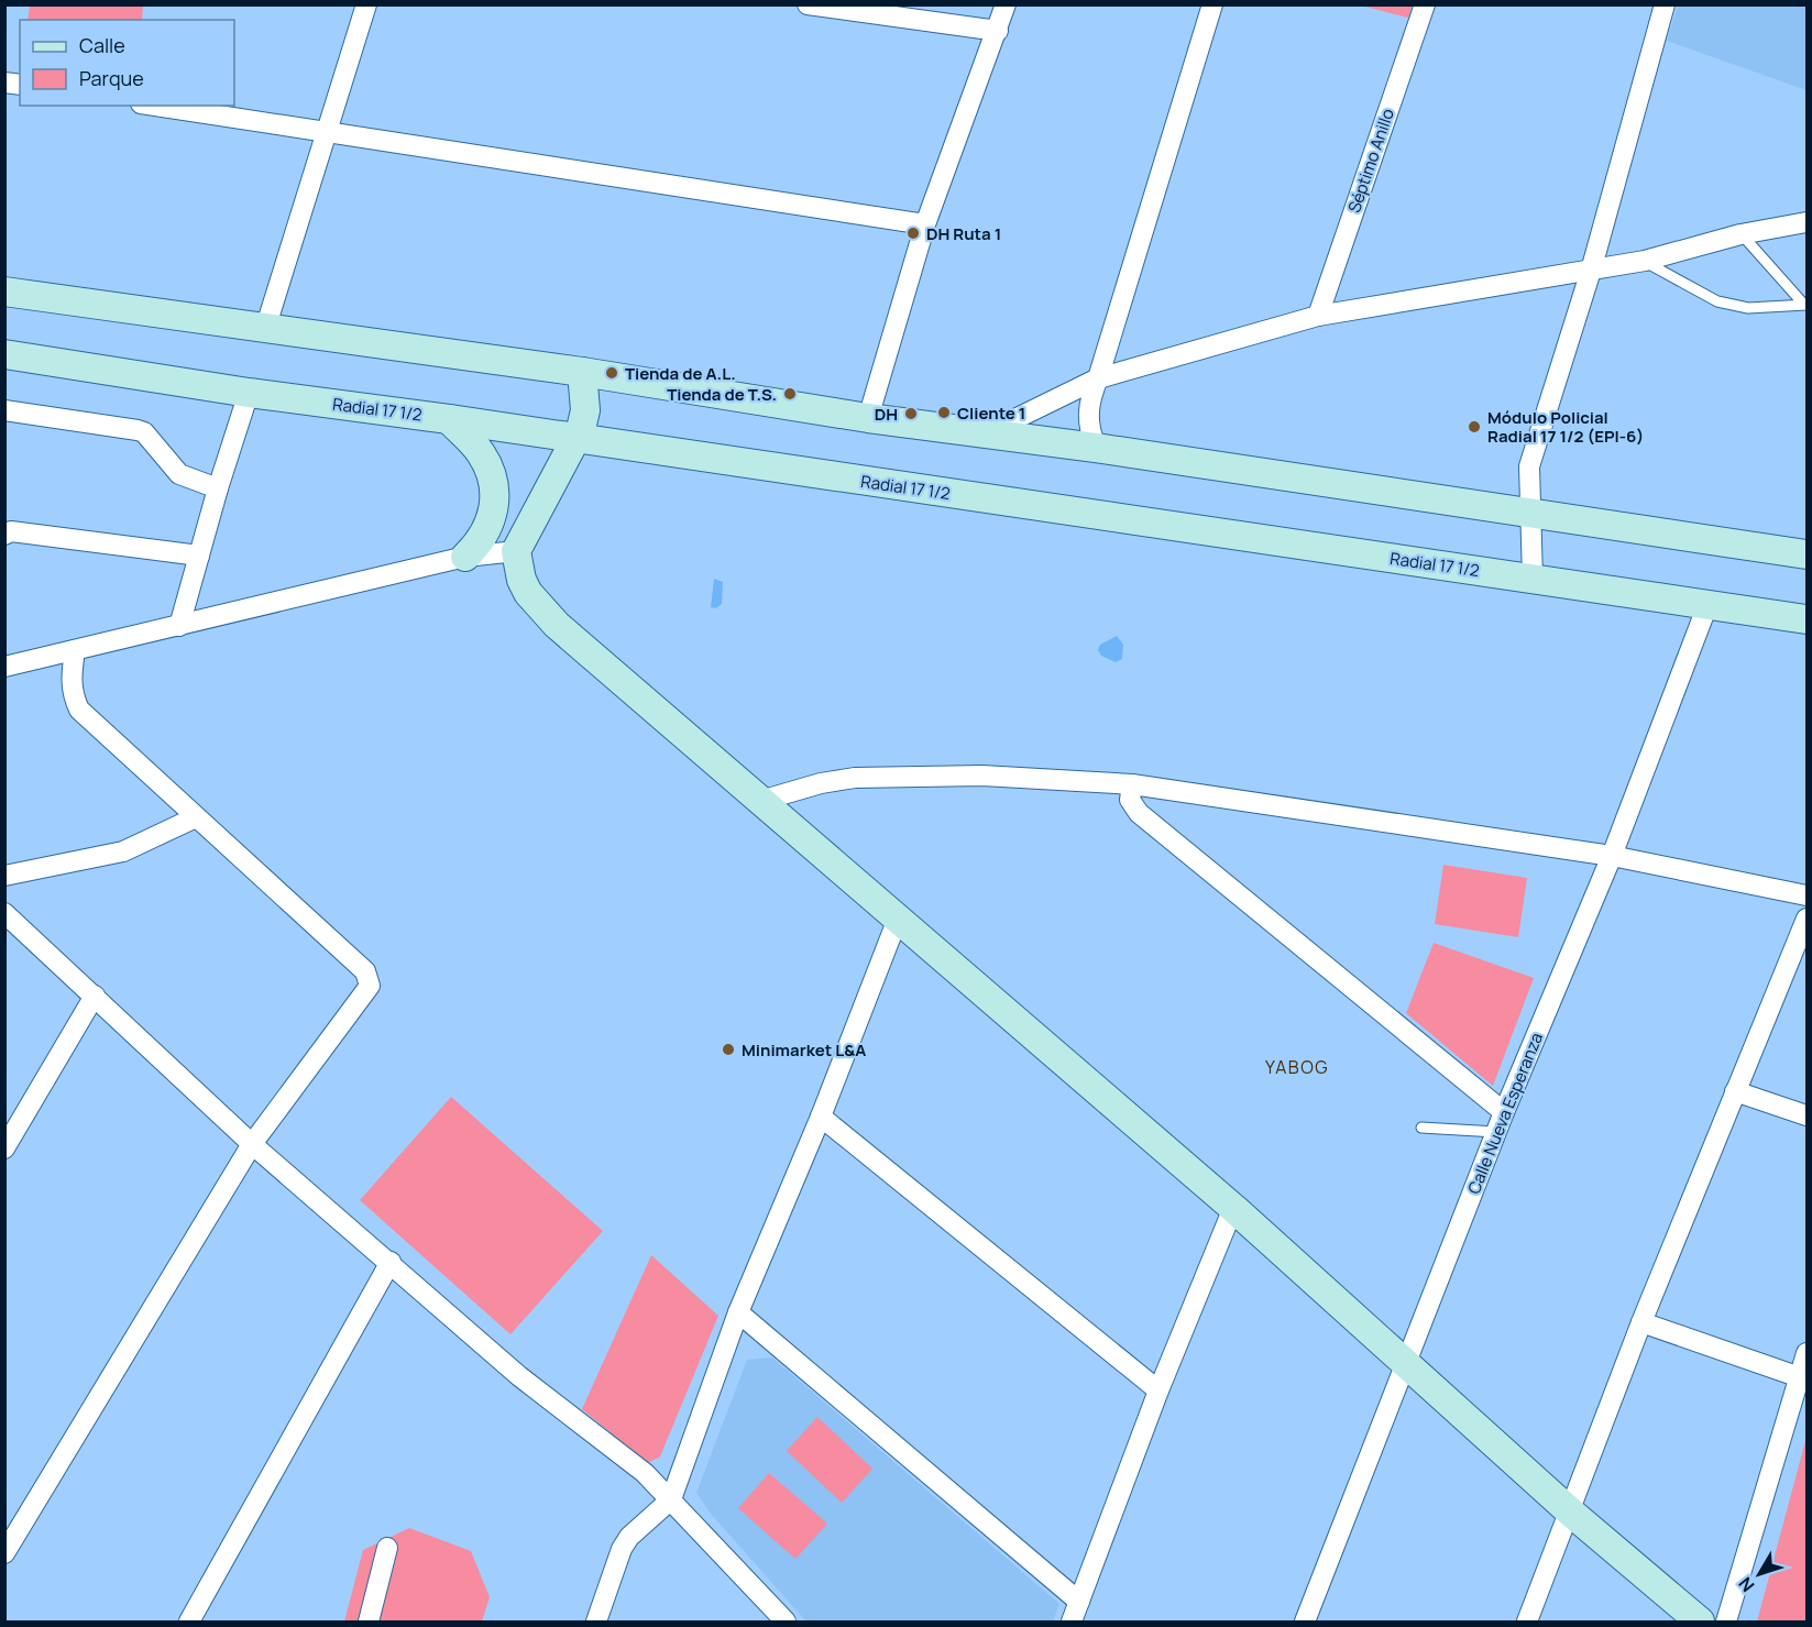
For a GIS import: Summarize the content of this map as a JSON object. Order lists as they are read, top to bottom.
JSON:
{
  "streets": {
    "street": ["Séptimo Anillo", "Radial 17 1/2", "Calle Nueva Esperanza"]
  },
  "crossings": [
    ["Radial 17 1/2", "Calle Nueva Esperanza"]
  ],
  "districts": ["YABOG"],
  "places": [
    "DH Ruta 1",
    "Tienda de A.L.",
    "Tienda de T.S.",
    "Cliente 1",
    "DH",
    "Módulo Policial Radial 17 1/2 (EPI-6)",
    "Minimarket L&A"
  ],
  "legend": ["Calle", "Parque"],
  "north": "bottom left"
}
